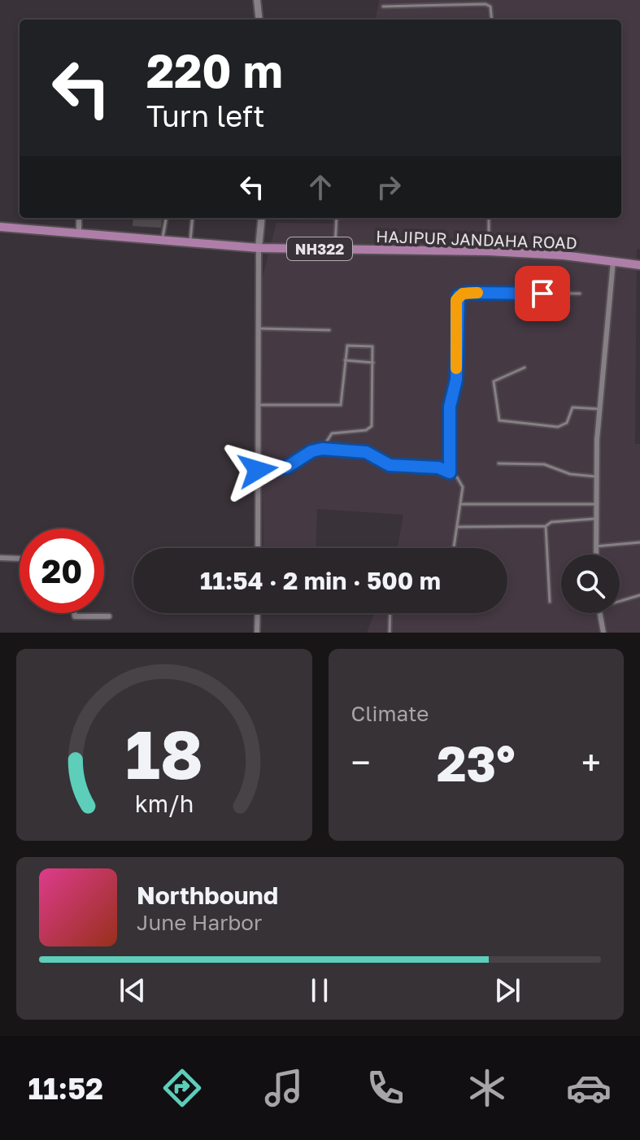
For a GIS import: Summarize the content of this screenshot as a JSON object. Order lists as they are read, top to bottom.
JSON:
{
  "streets": {
    "highway": ["HAJIPUR JANDAHA ROAD", "NH322"]
  },
  "page": {
    "turn": ["220 m", "Turn left"],
    "limit": "20",
    "trip": "11:54 · 2 min · 500 m",
    "tile": "Climate",
    "heat": ["−", "23°", "+"],
    "song": ["Northbound", "June Harbor"],
    "tabs": "11:52",
    "gauge": ["18", "km/h"]
  }
}
